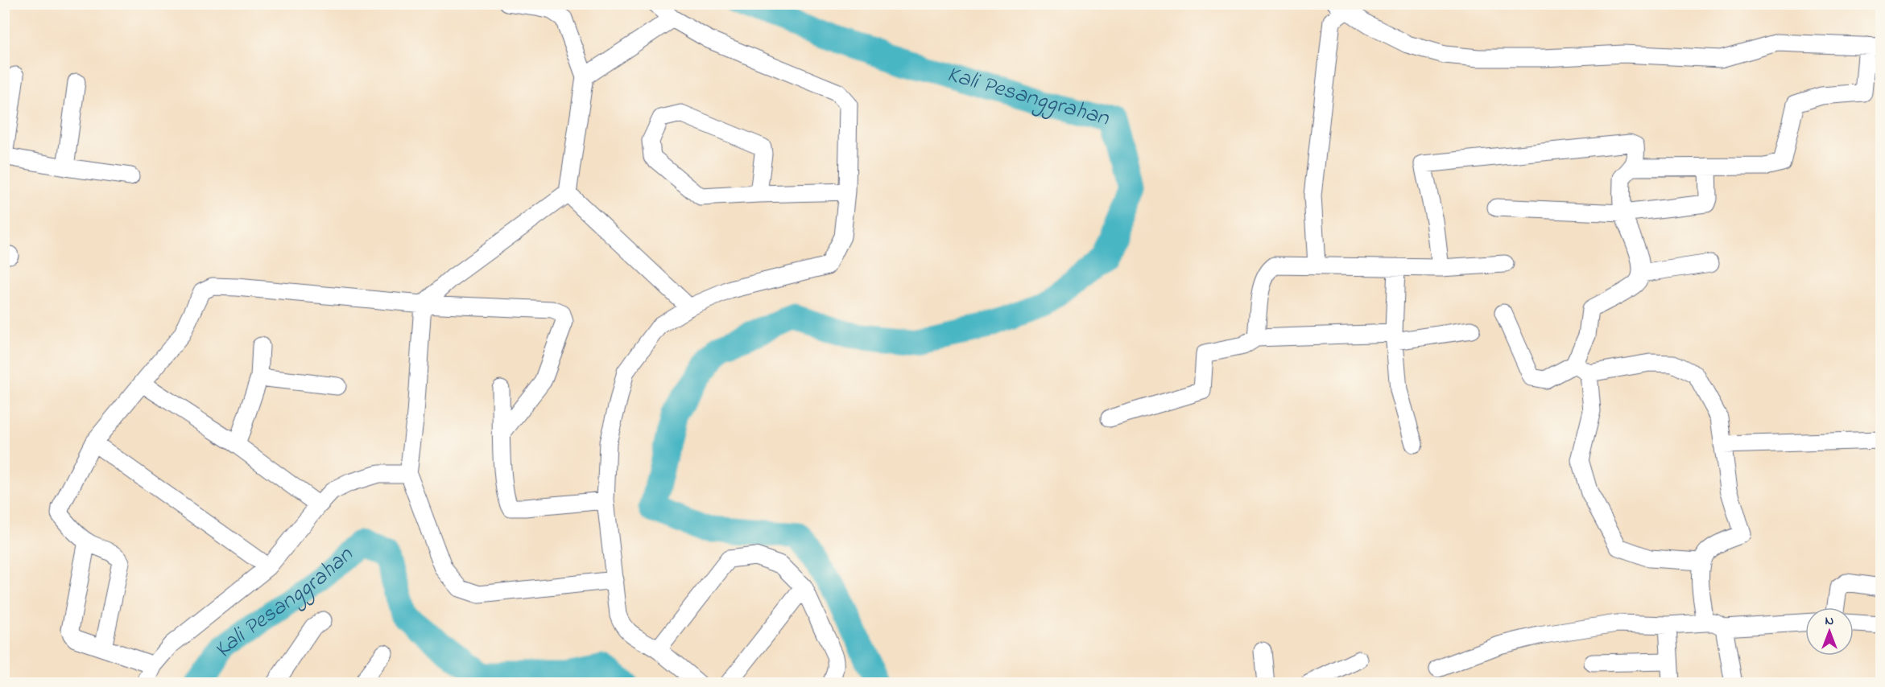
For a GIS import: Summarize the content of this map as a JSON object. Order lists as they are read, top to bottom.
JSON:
{
  "water": ["Kali Pesanggrahan"],
  "north": "top"
}
